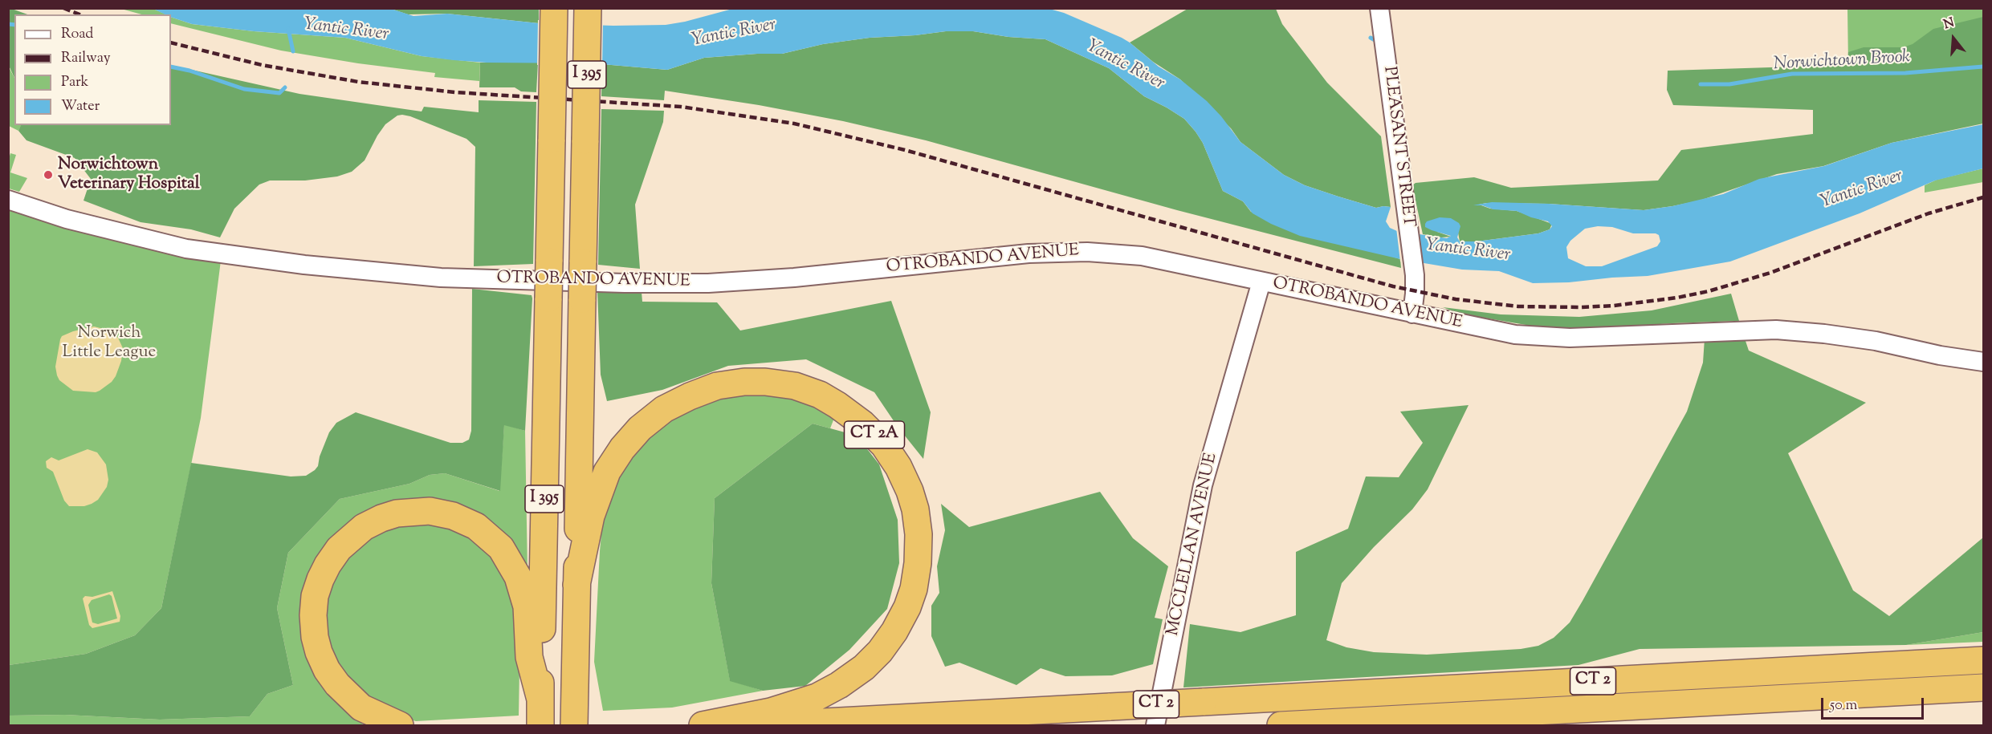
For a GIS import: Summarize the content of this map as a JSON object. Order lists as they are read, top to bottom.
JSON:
{
  "streets": {
    "highway": ["I 395", "CT 2A", "CT 2"],
    "street": ["PLEASANT STREET", "OTROBANDO AVENUE", "MCCLELLAN AVENUE"]
  },
  "crossings": [
    ["I 395", "CT 2A"],
    ["PLEASANT STREET", "OTROBANDO AVENUE"],
    ["OTROBANDO AVENUE", "MCCLELLAN AVENUE"]
  ],
  "water": ["Yantic River", "Norwichtown Brook"],
  "parks": ["Norwich Little League"],
  "places": ["Norwichtown Veterinary Hospital"],
  "legend": [
    "Road",
    "Railway",
    "Park",
    "Water"
  ],
  "scale_bar": "50 m",
  "north": "top"
}
